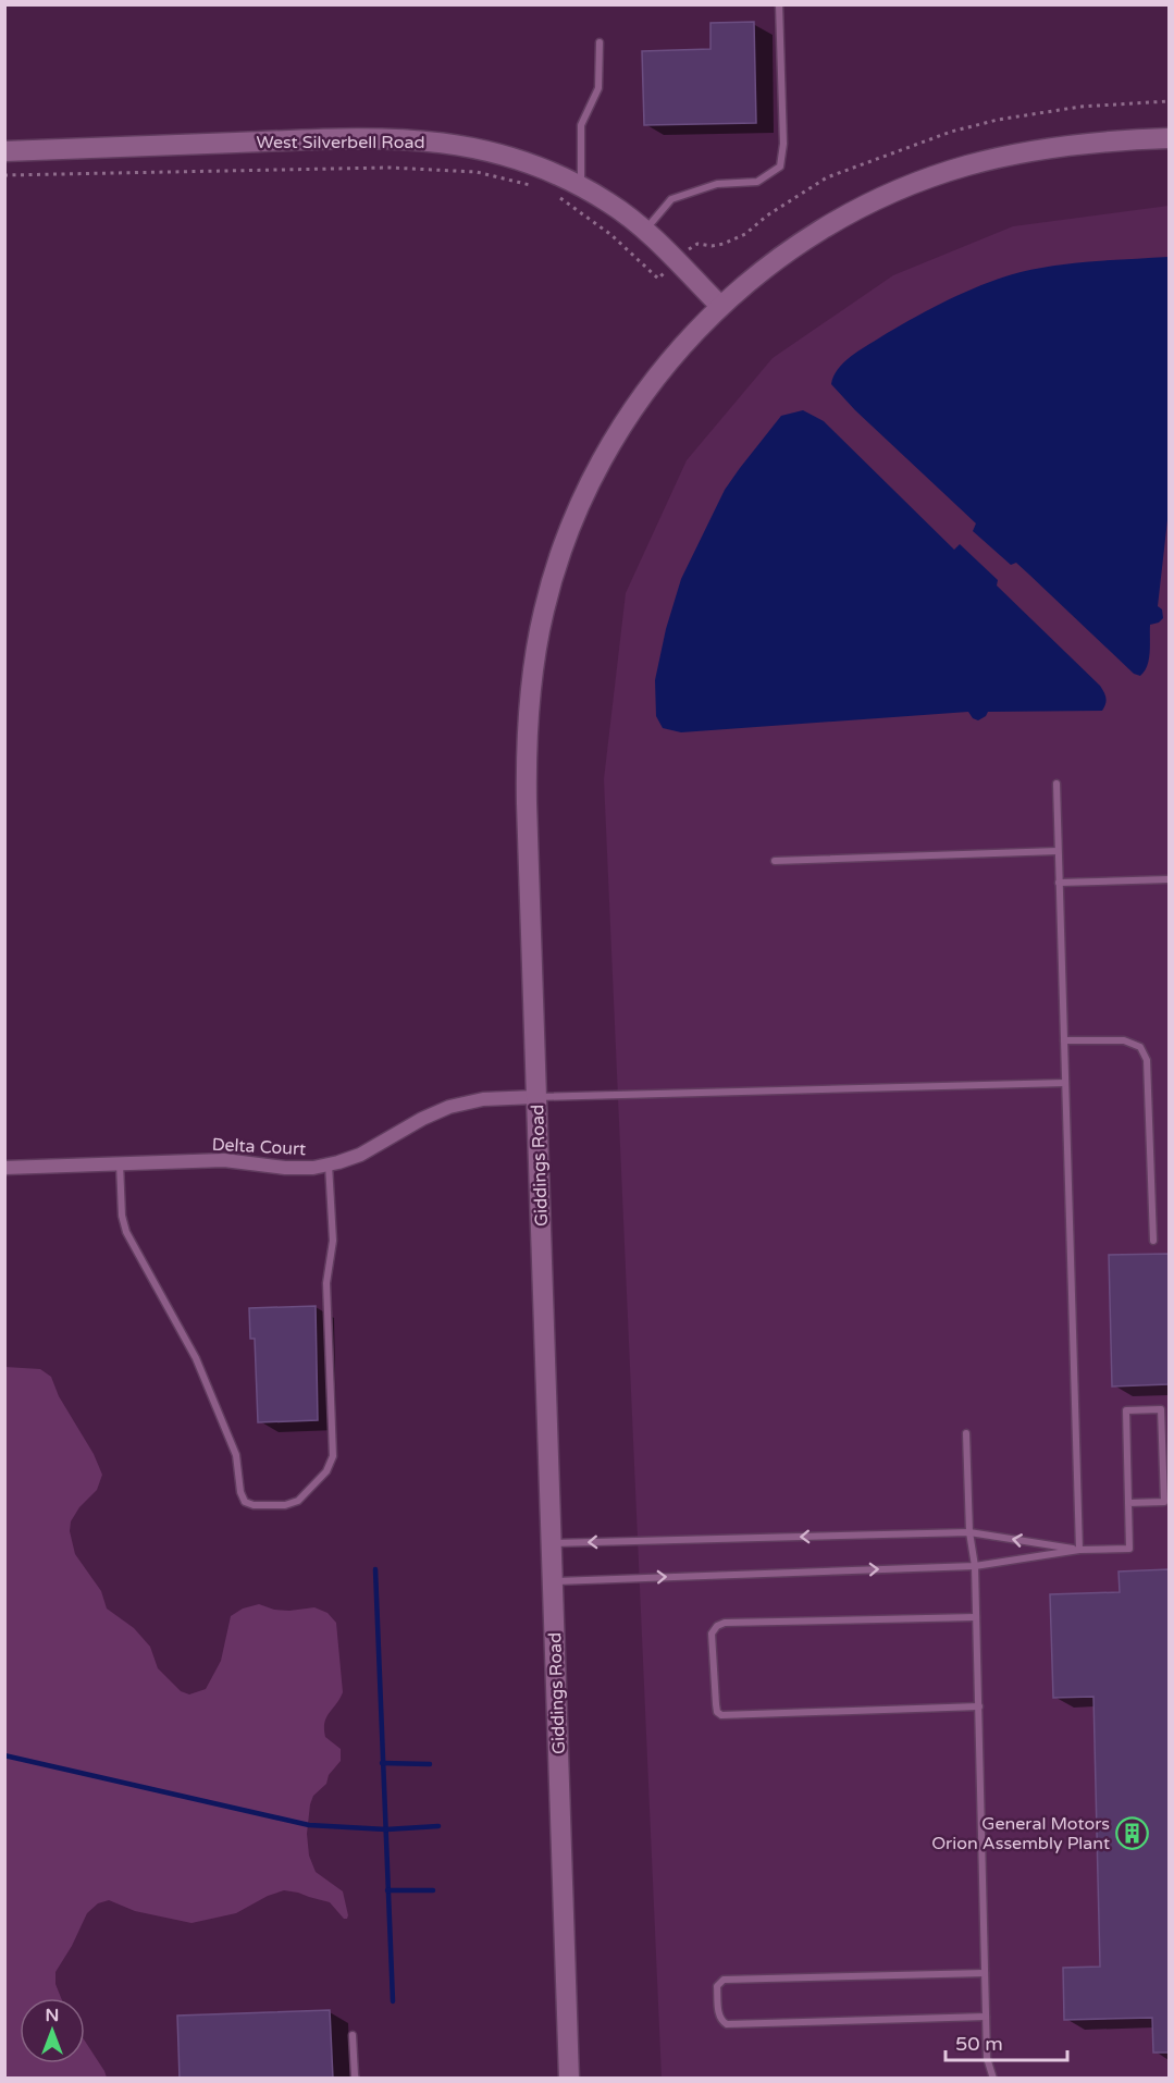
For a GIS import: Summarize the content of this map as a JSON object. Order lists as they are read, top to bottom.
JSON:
{
  "streets": {
    "main road": ["West Silverbell Road", "Giddings Road"],
    "street": ["Delta Court"]
  },
  "crossings": [
    ["West Silverbell Road", "Giddings Road"],
    ["Delta Court", "Giddings Road"]
  ],
  "places": {
    "building": ["General Motors Orion Assembly Plant"]
  },
  "scale_bar": "50 m",
  "north": "top"
}
